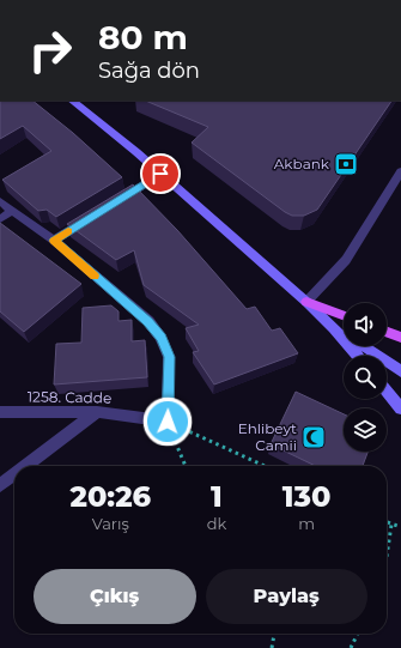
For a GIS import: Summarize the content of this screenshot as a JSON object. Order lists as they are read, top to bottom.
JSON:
{
  "streets": {
    "street": ["1258. Cadde"]
  },
  "places": {
    "bank": ["Akbank"],
    "mosque": ["Ehlibeyt Camii"]
  },
  "page": {
    "turn": ["80 m", "Sağa dön"],
    "eta": [
      "20:26",
      "Varış",
      "1",
      "dk",
      "130",
      "m"
    ],
    "buttons": ["Çıkış", "Paylaş"]
  }
}
